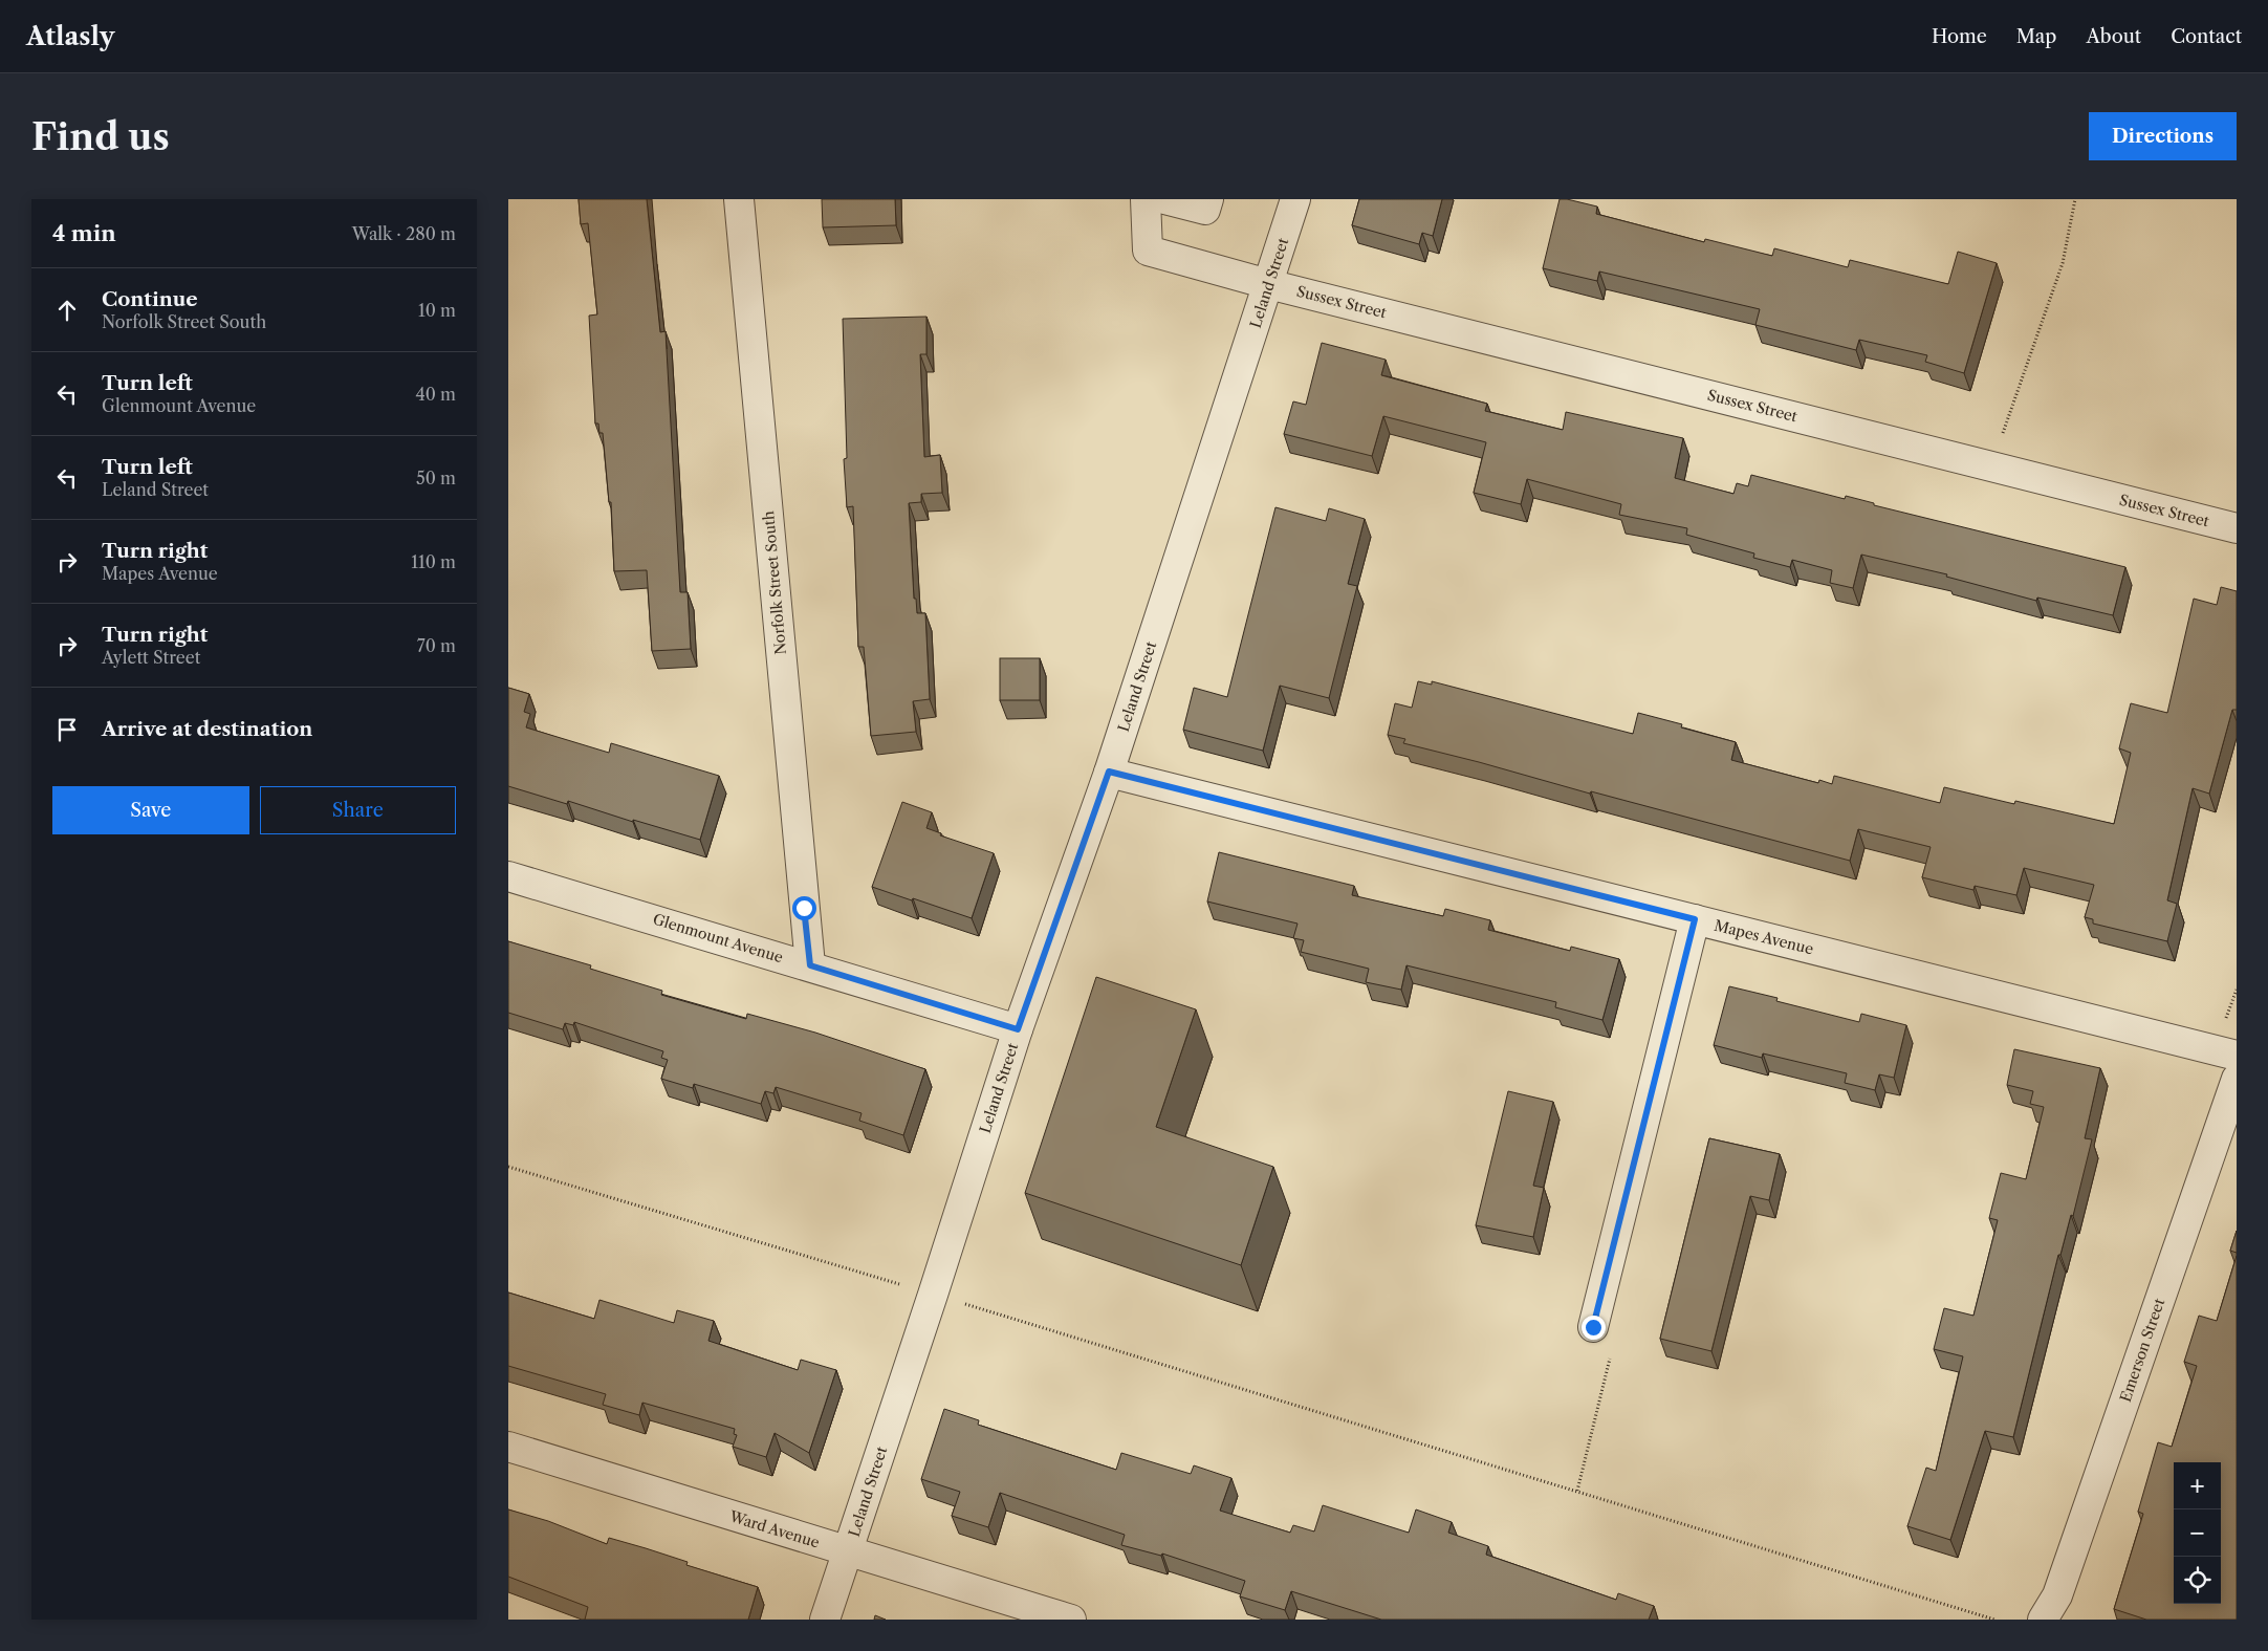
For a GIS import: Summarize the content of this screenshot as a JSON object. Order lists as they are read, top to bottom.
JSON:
{
  "streets": {
    "street": [
      "Leland Street",
      "Sussex Street",
      "Norfolk Street South",
      "Mapes Avenue",
      "Glenmount Avenue",
      "Emerson Street",
      "Ward Avenue"
    ]
  },
  "crossings": [
    ["Leland Street", "Sussex Street"],
    ["Leland Street", "Mapes Avenue"],
    ["Leland Street", "Glenmount Avenue"],
    ["Leland Street", "Ward Avenue"],
    ["Norfolk Street South", "Glenmount Avenue"]
  ],
  "page": {
    "header": "Atlasly",
    "nav": [
      "Home",
      "Map",
      "About",
      "Contact"
    ],
    "buttons": [
      "Directions",
      ["Save", "Share"]
    ],
    "title": "Find us",
    "heading": ["4 min", "Walk · 280 m"],
    "list": [
      ["Continue", "Norfolk Street South", "10 m"],
      ["Turn left", "Glenmount Avenue", "40 m"],
      ["Turn left", "Leland Street", "50 m"],
      ["Turn right", "Mapes Avenue", "110 m"],
      ["Turn right", "Aylett Street", "70 m"],
      "Arrive at destination"
    ],
    "map_buttons": ["+", "−"]
  }
}
